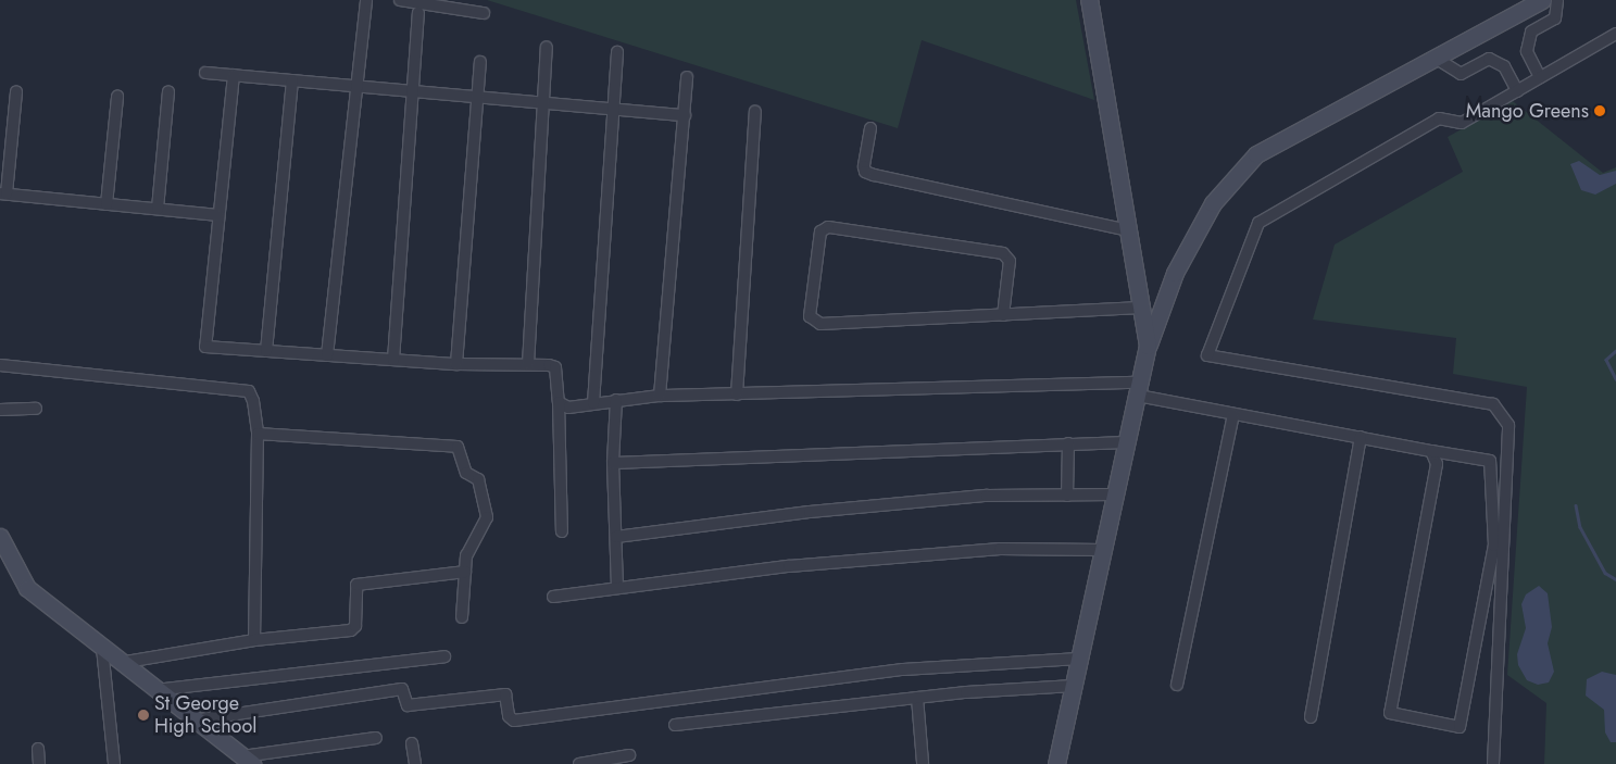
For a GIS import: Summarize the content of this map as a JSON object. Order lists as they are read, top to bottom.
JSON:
{
  "places": ["Mango Greens", "St George High School"]
}
